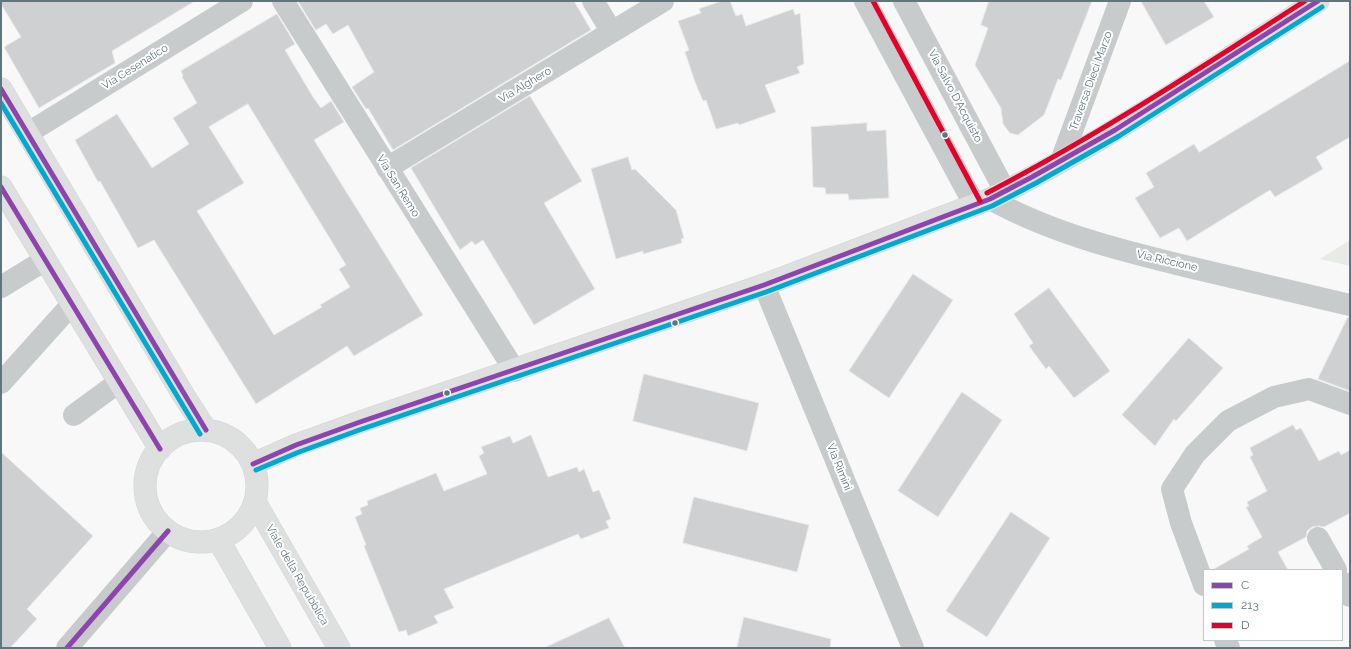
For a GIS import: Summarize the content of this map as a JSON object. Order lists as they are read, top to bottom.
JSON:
{
  "streets": {
    "main road": ["Viale della Repubblica"],
    "street": [
      "Via Cesenatico",
      "Traversa Dieci Marzo",
      "Via Alghero",
      "Via Salvo D'Acquisto",
      "Via San Remo",
      "Via Riccione",
      "Via Rimini"
    ]
  },
  "crossings": [
    ["Via Alghero", "Via San Remo"],
    ["Via Salvo D'Acquisto", "Via Riccione"]
  ],
  "lines": ["transit line C", "transit line D", "transit line 213"],
  "legend": ["C", "213", "D"]
}
